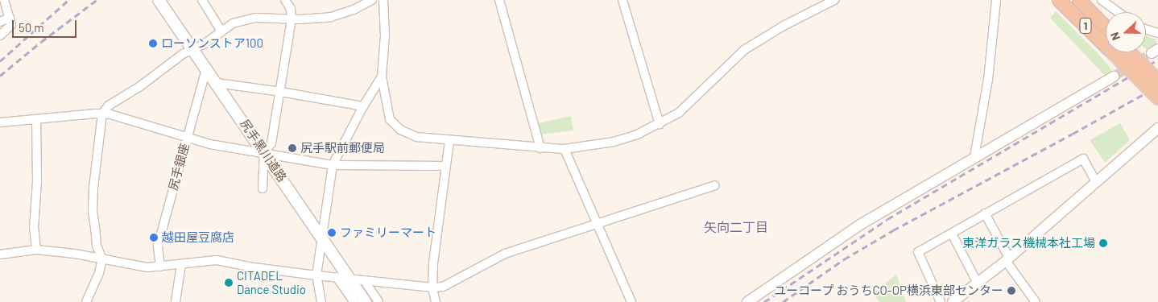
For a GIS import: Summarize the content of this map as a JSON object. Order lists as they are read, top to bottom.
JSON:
{
  "streets": {
    "highway": ["1"],
    "main road": ["尻手黒川道路"],
    "street": ["尻手銀座"]
  },
  "crossings": [
    ["尻手黒川道路", "尻手銀座"]
  ],
  "districts": ["矢向二丁目"],
  "places": [
    "ローソンストア100",
    "尻手駅前郵便局",
    "ファミリーマート",
    "越田屋豆腐店",
    "東洋ガラス機械本社工場",
    "CITADEL Dance Studio",
    "ユーコープ おうちCO-OP横浜東部センター"
  ],
  "scale_bar": "50 m",
  "north": "left"
}
